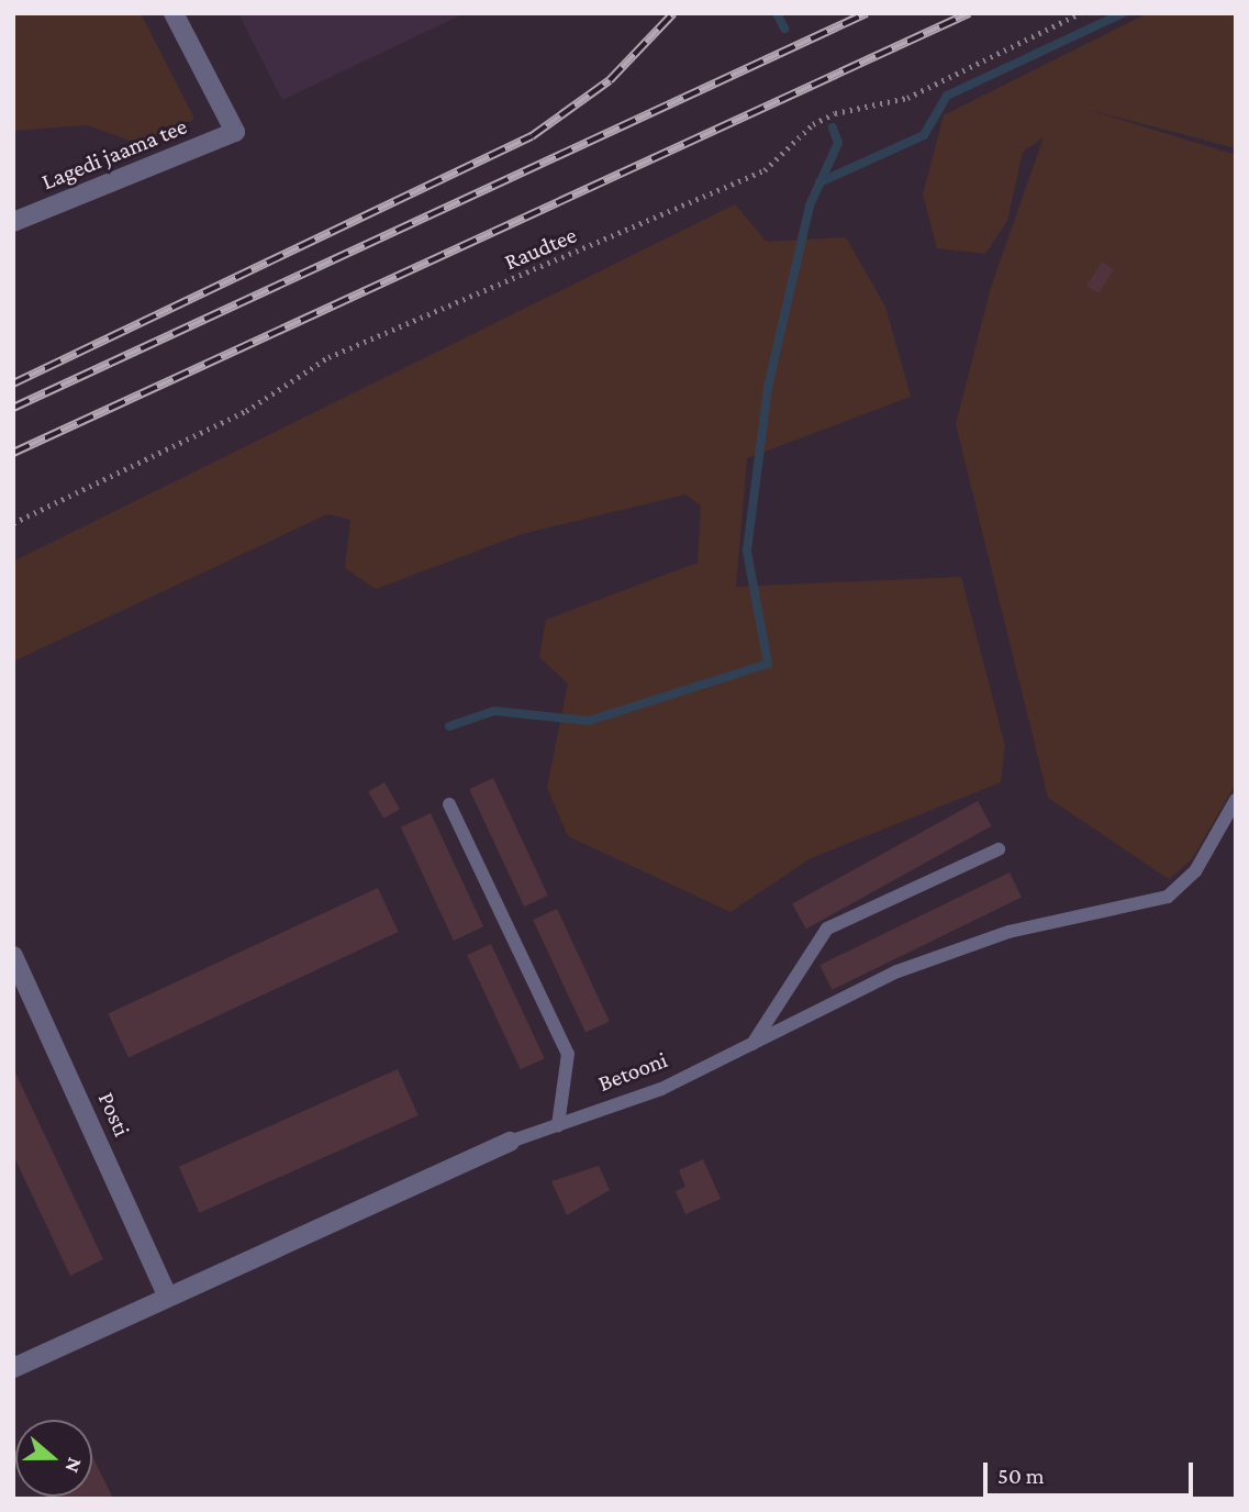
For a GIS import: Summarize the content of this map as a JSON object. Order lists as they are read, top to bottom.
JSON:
{
  "streets": {
    "street": ["Lagedi jaama tee", "Betooni", "Posti"],
    "path": ["Raudtee"]
  },
  "crossings": [
    ["Betooni", "Posti"]
  ],
  "scale_bar": "50 m",
  "north": "right"
}
